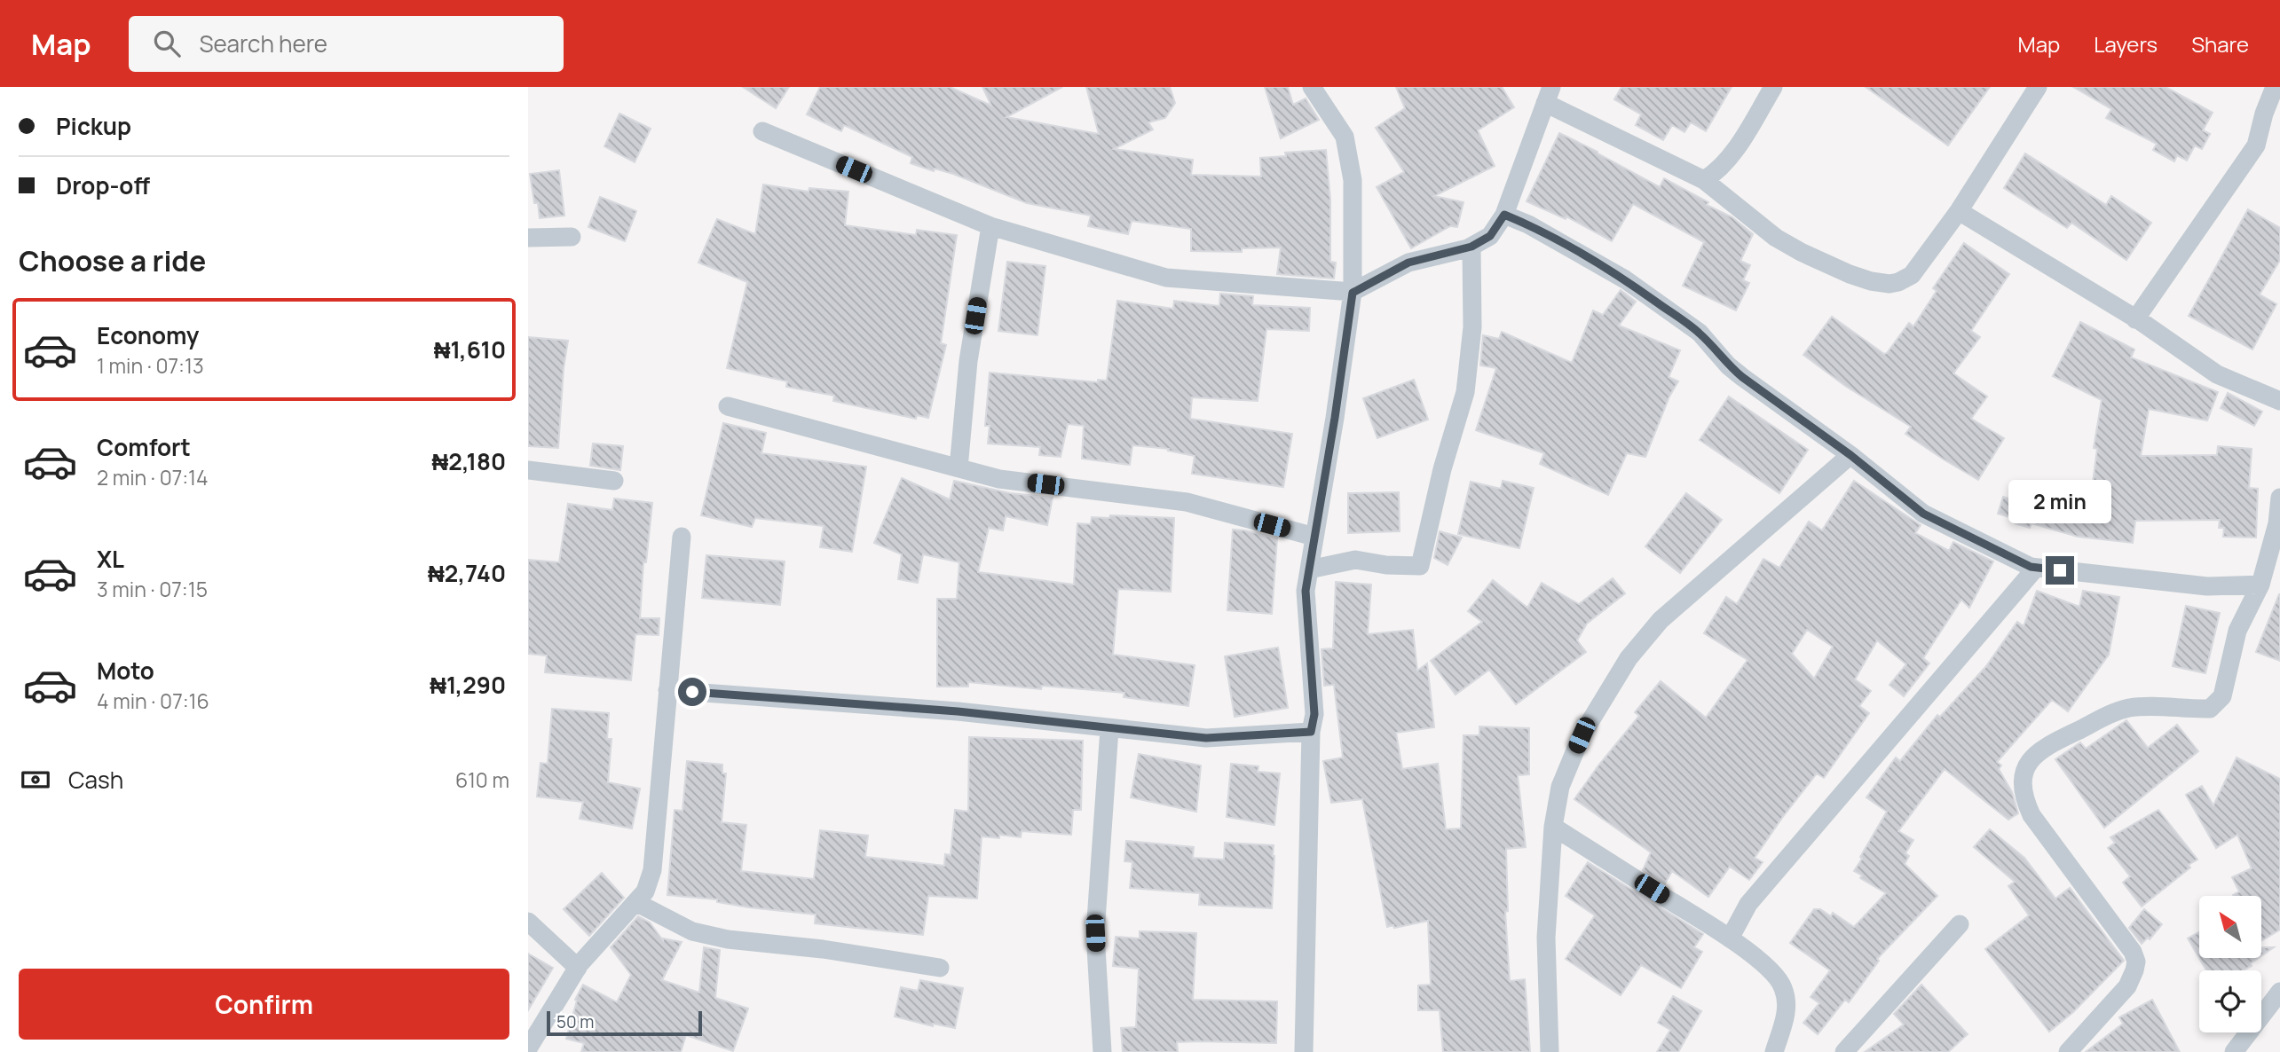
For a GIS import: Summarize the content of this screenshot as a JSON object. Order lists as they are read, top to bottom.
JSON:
{
  "scale_bar": "50 m",
  "north": "top left",
  "page": {
    "header": "Map",
    "search": "Search here",
    "nav": ["Map", "Layers", "Share"],
    "banner": ["Pickup", "Drop-off"],
    "heading": "Choose a ride",
    "list": [
      {
        "name": "Economy",
        "note": "1 min · 07:13",
        "value": "₦1,610"
      },
      {
        "name": "Comfort",
        "note": "2 min · 07:14",
        "value": "₦2,180"
      },
      {
        "name": "XL",
        "note": "3 min · 07:15",
        "value": "₦2,740"
      },
      {
        "name": "Moto",
        "note": "4 min · 07:16",
        "value": "₦1,290"
      }
    ],
    "bubble": "2 min",
    "pay": ["Cash", "610 m"],
    "buttons": "Confirm",
    "scale": "50 m"
  }
}
